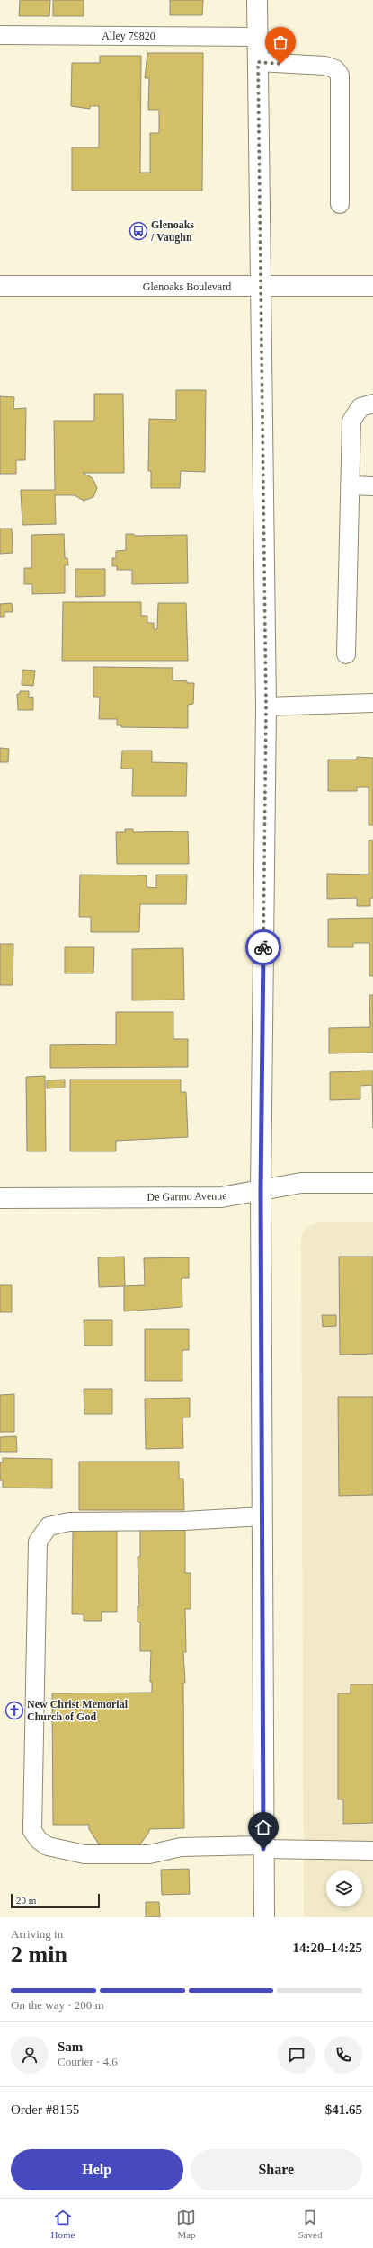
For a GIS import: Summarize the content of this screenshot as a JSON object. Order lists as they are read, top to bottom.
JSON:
{
  "streets": {
    "street": ["Glenoaks Boulevard", "De Garmo Avenue"],
    "lane": ["Alley 79820"]
  },
  "places": {
    "bus stop": ["Glenoaks / Vaughn"],
    "church": ["New Christ Memorial Church of God"]
  },
  "scale_bar": "20 m",
  "page": {
    "scale": "20 m",
    "heading": ["2 min", "Arriving in", "14:20–14:25"],
    "panel": [
      "Sam",
      "Courier · 4.6",
      "Order #8155",
      "$41.65"
    ],
    "bar": "On the way · 200 m",
    "buttons": ["Help", "Share"],
    "tabs": ["Home", "Map", "Saved"]
  }
}
